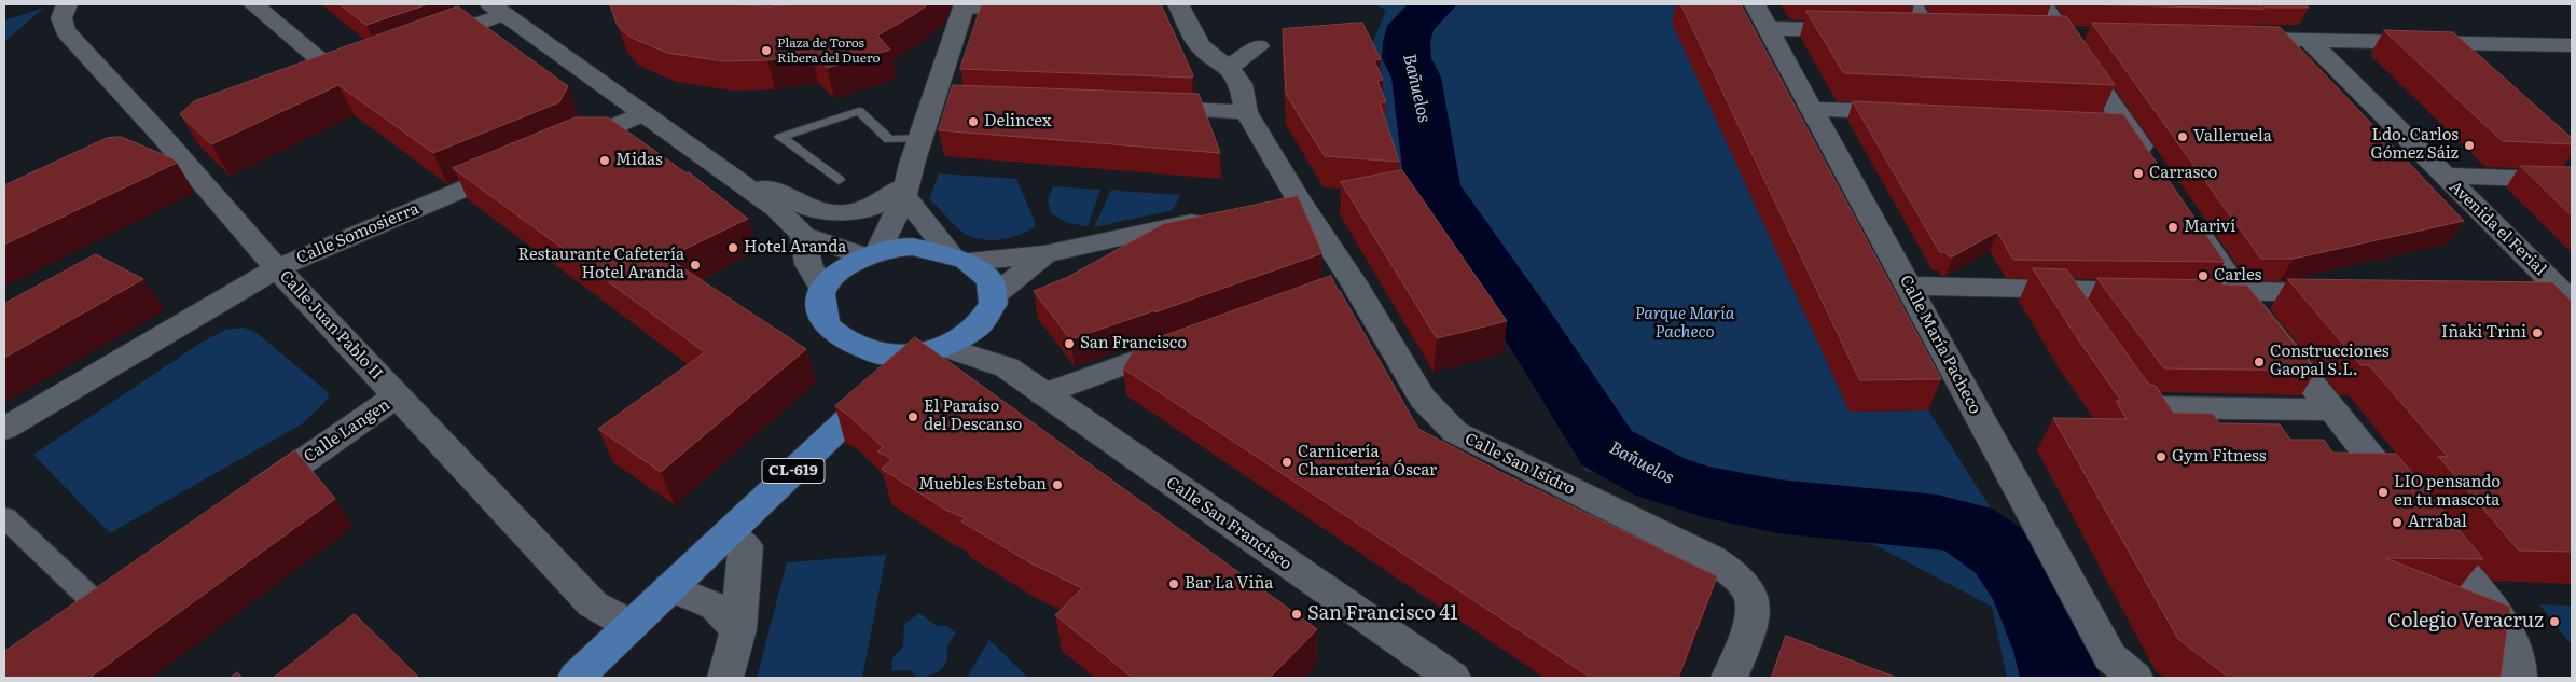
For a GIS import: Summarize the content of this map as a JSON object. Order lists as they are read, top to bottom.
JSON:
{
  "streets": {
    "main road": ["CL-619"],
    "street": [
      "Avenida el Ferial",
      "Calle Somosierra",
      "Calle Juan Pablo II",
      "Calle María Pacheco",
      "Calle Langen",
      "Calle San Isidro",
      "Calle San Francisco"
    ]
  },
  "crossings": [
    ["Calle Somosierra", "Calle Juan Pablo II"],
    ["Calle Juan Pablo II", "Calle Langen"],
    ["Calle Juan Pablo II", "CL-619"]
  ],
  "water": ["Bañuelos"],
  "parks": ["Parque María Pacheco"],
  "places": [
    "Plaza de Toros Ribera del Duero",
    "Delincex",
    "Valleruela",
    "Ldo. Carlos Gómez Sáiz",
    "Midas",
    "Carrasco",
    "Mariví",
    "Hotel Aranda",
    "Restaurante Cafetería Hotel Aranda",
    "Carles",
    "Iñaki Trini",
    "San Francisco",
    "Construcciones Gaopal S.L.",
    "El Paraíso del Descanso",
    "Gym Fitness",
    "Carnicería Charcutería Óscar",
    "Muebles Esteban",
    "LIO pensando en tu mascota",
    "Arrabal",
    "Bar La Viña",
    "San Francisco 41",
    "Colegio Veracruz"
  ]
}
